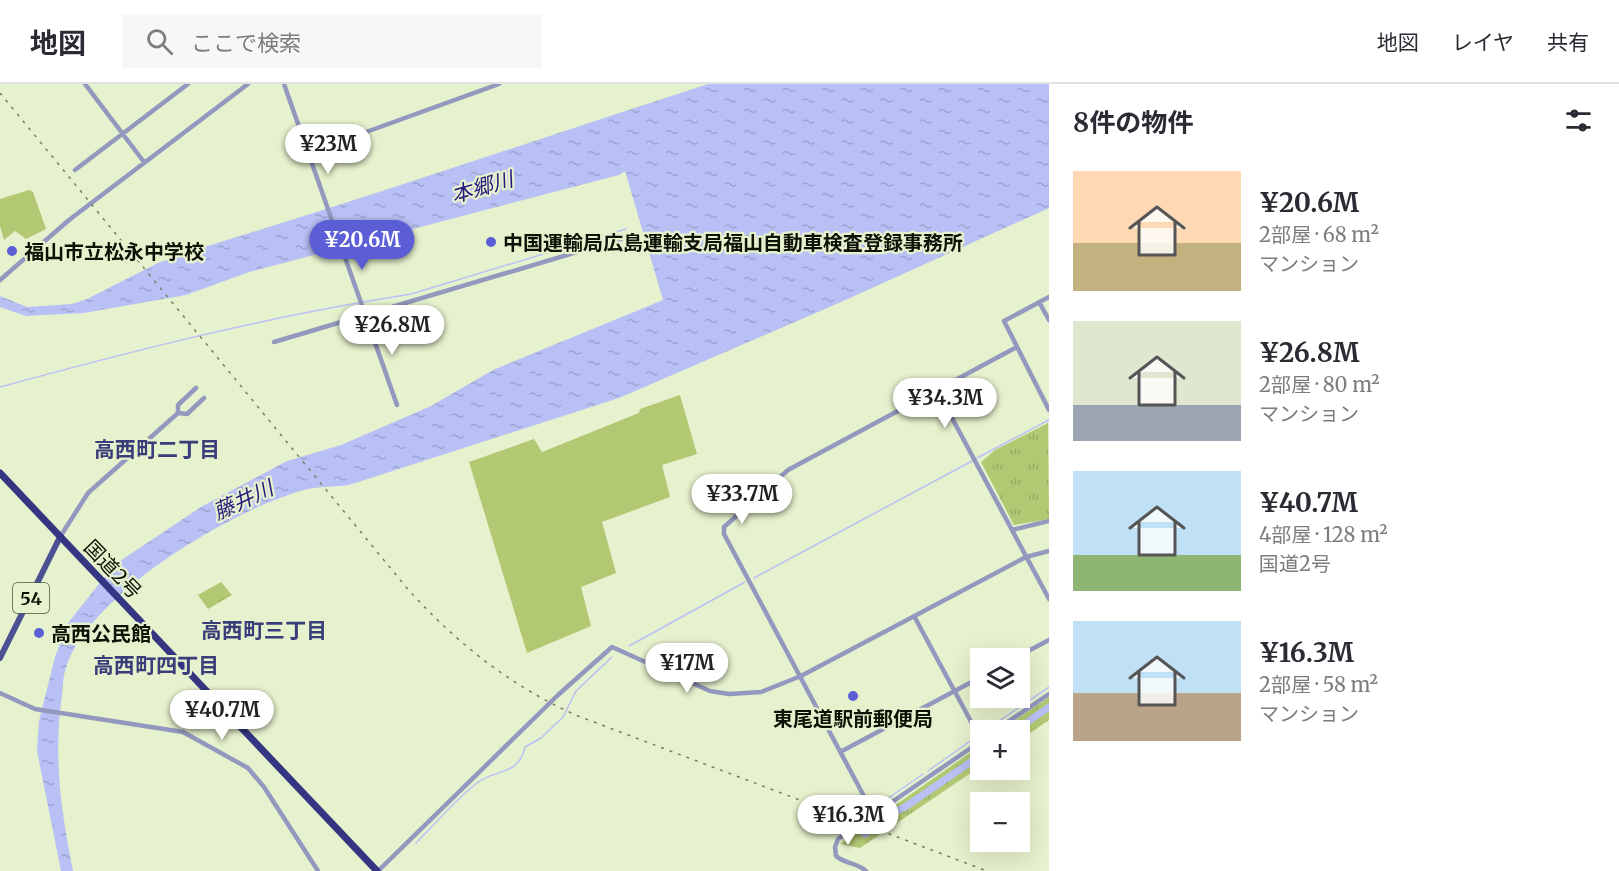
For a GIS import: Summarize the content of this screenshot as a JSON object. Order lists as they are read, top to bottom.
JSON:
{
  "streets": {
    "highway": ["国道2号"],
    "main road": ["54"]
  },
  "crossings": [
    ["国道2号", "54"]
  ],
  "districts": ["高西町二丁目", "高西町三丁目", "高西町四丁目"],
  "water": ["本郷川", "藤井川"],
  "places": [
    "中国運輸局広島運輸支局福山自動車検査登録事務所",
    "福山市立松永中学校",
    "高西公民館",
    "東尾道駅前郵便局"
  ],
  "page": {
    "header": "地図",
    "search": "ここで検索",
    "nav": ["地図", "レイヤ", "共有"],
    "heading": "8件の物件",
    "price": [
      "¥23M",
      "¥20.6M",
      "¥26.8M",
      "¥34.3M",
      "¥33.7M",
      "¥17M",
      "¥40.7M",
      "¥16.3M"
    ],
    "list": [
      {
        "name": "¥20.6M",
        "note": "2部屋 · 68 m² · マンション"
      },
      {
        "name": "¥26.8M",
        "note": "2部屋 · 80 m² · マンション"
      },
      {
        "name": "¥40.7M",
        "note": "4部屋 · 128 m² · 国道2号"
      },
      {
        "name": "¥16.3M",
        "note": "2部屋 · 58 m² · マンション"
      }
    ],
    "map_buttons": ["+", "−"]
  }
}
